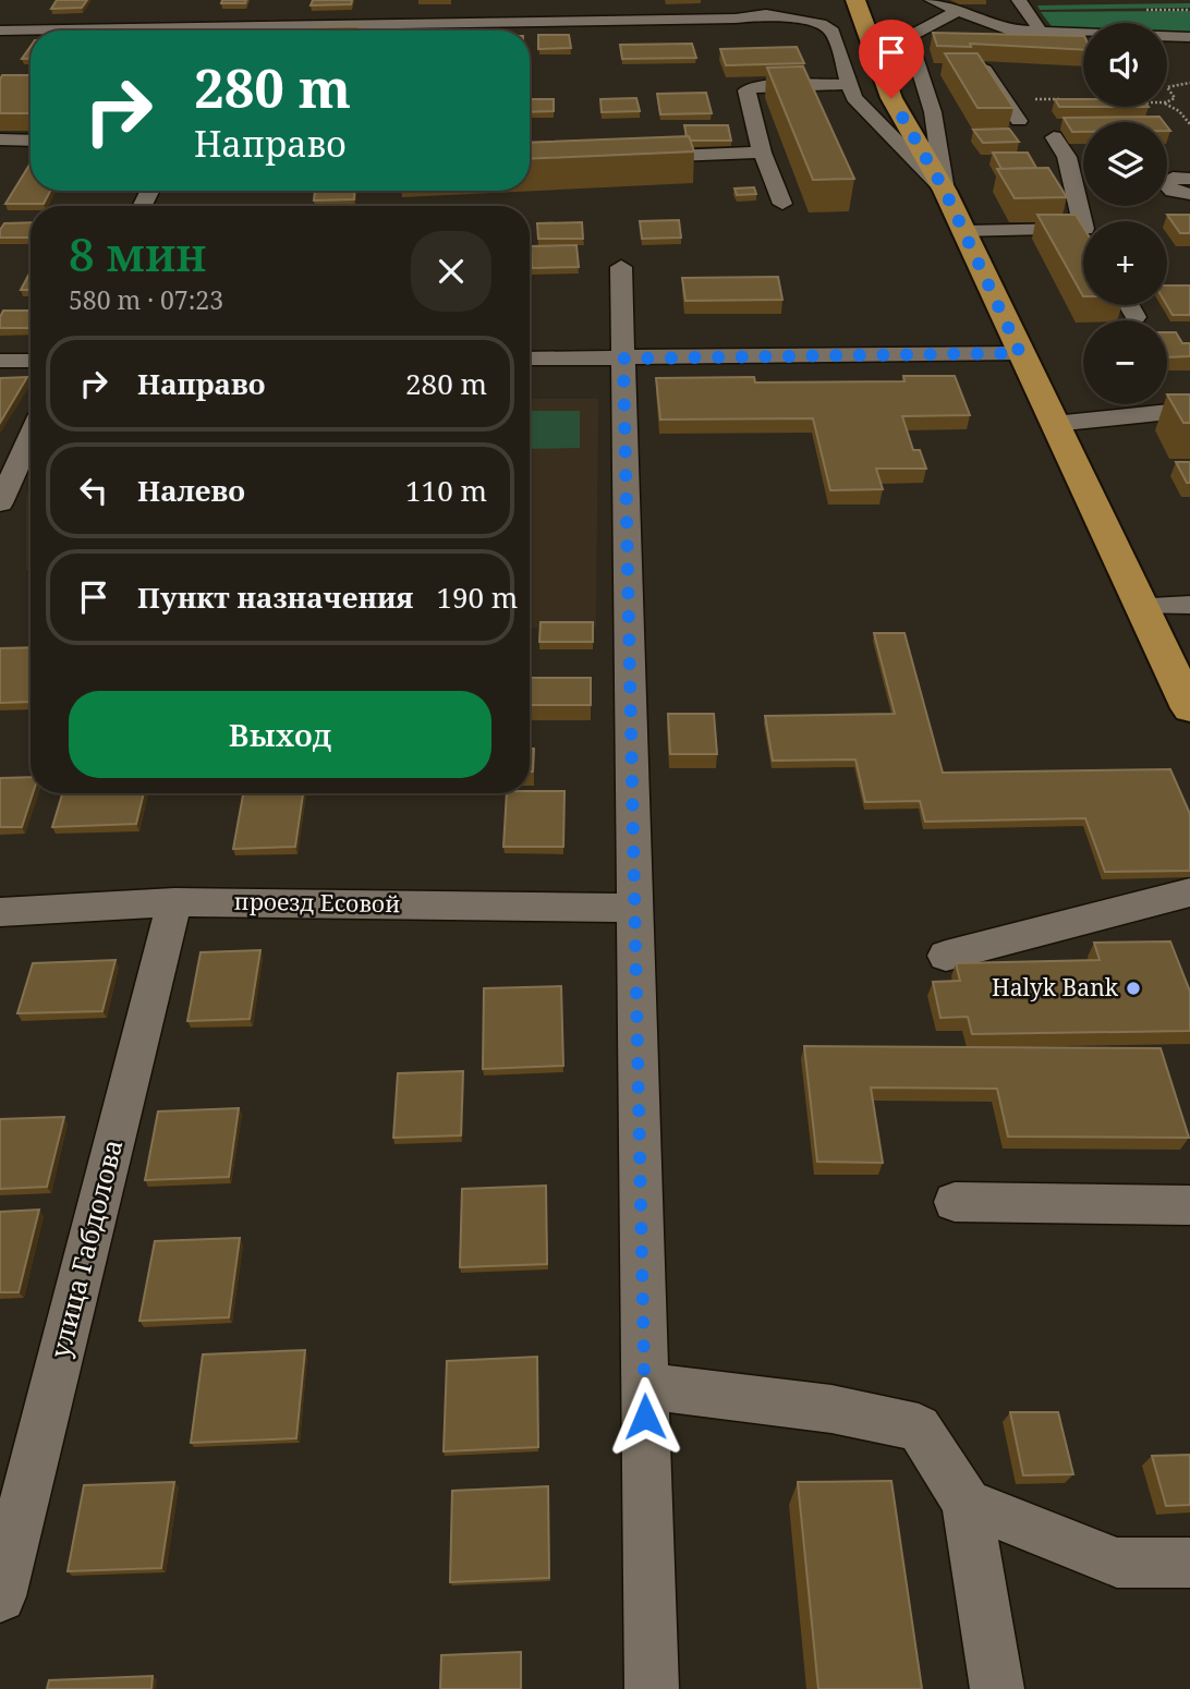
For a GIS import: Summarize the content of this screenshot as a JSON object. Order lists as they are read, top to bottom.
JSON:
{
  "streets": {
    "street": ["проезд Есовой", "улица Габдолова"]
  },
  "crossings": [
    ["проезд Есовой", "улица Габдолова"]
  ],
  "places": ["Halyk Bank"],
  "page": {
    "map_buttons": ["+", "−"],
    "turn": ["280 m", "Направо"],
    "heading": ["8 мин", "580 m · 07:23"],
    "list": [
      {
        "name": "Направо",
        "value": "280 m"
      },
      {
        "name": "Налево",
        "value": "110 m"
      },
      {
        "name": "Пункт назначения",
        "value": "190 m"
      }
    ],
    "buttons": "Выход"
  }
}
